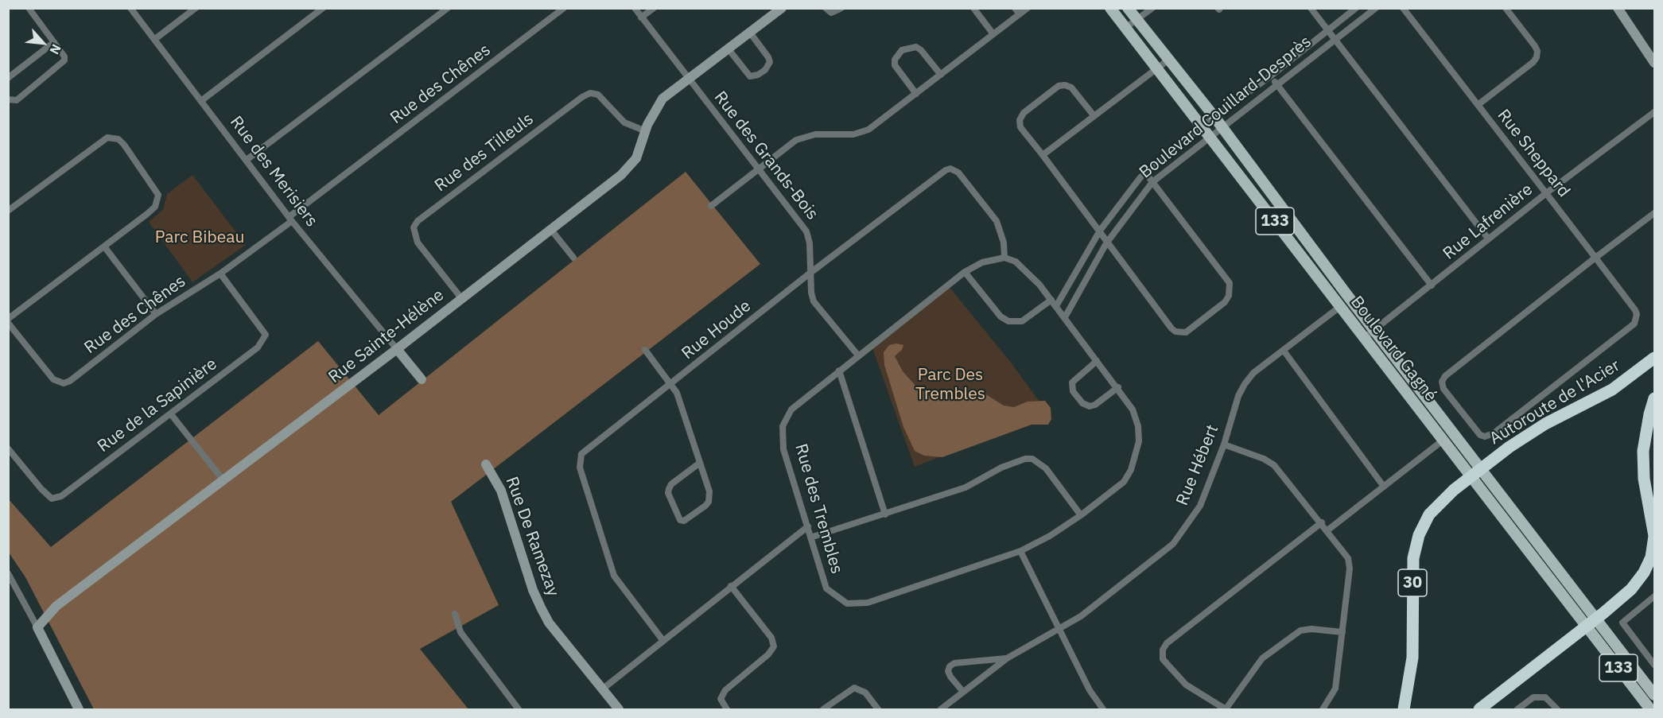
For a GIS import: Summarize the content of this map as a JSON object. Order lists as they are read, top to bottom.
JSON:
{
  "streets": {
    "highway": ["Autoroute de l'Acier", "30"],
    "main road": ["133", "Boulevard Gagné"],
    "street": [
      "Rue des Chênes",
      "Boulevard Couillard-Desprès",
      "Rue des Tilleuls",
      "Rue Sheppard",
      "Rue des Grands-Bois",
      "Rue des Merisiers",
      "Rue Lafrenière",
      "Rue Houde",
      "Rue Sainte-Hélène",
      "Rue de la Sapinière",
      "Rue Hébert",
      "Rue des Trembles",
      "Rue De Ramezay"
    ]
  },
  "crossings": [
    ["Rue des Chênes", "Rue des Merisiers"],
    ["Rue des Chênes", "Rue de la Sapinière"],
    ["Boulevard Couillard-Desprès", "Boulevard Gagné"],
    ["Boulevard Couillard-Desprès", "Rue des Trembles"],
    ["Rue des Tilleuls", "Rue Sainte-Hélène"],
    ["Rue Sheppard", "Rue Lafrenière"],
    ["Rue des Grands-Bois", "Rue Houde"],
    ["Rue des Grands-Bois", "Rue Sainte-Hélène"],
    ["Rue des Grands-Bois", "Rue des Trembles"],
    ["Rue des Merisiers", "Rue Sainte-Hélène"],
    ["Rue Lafrenière", "Boulevard Gagné"],
    ["Rue Houde", "Rue des Trembles"],
    ["Boulevard Gagné", "Autoroute de l'Acier"],
    ["Boulevard Gagné", "Rue Hébert"]
  ],
  "parks": ["Parc Bibeau", "Parc Des Trembles"],
  "north": "bottom right"
}
